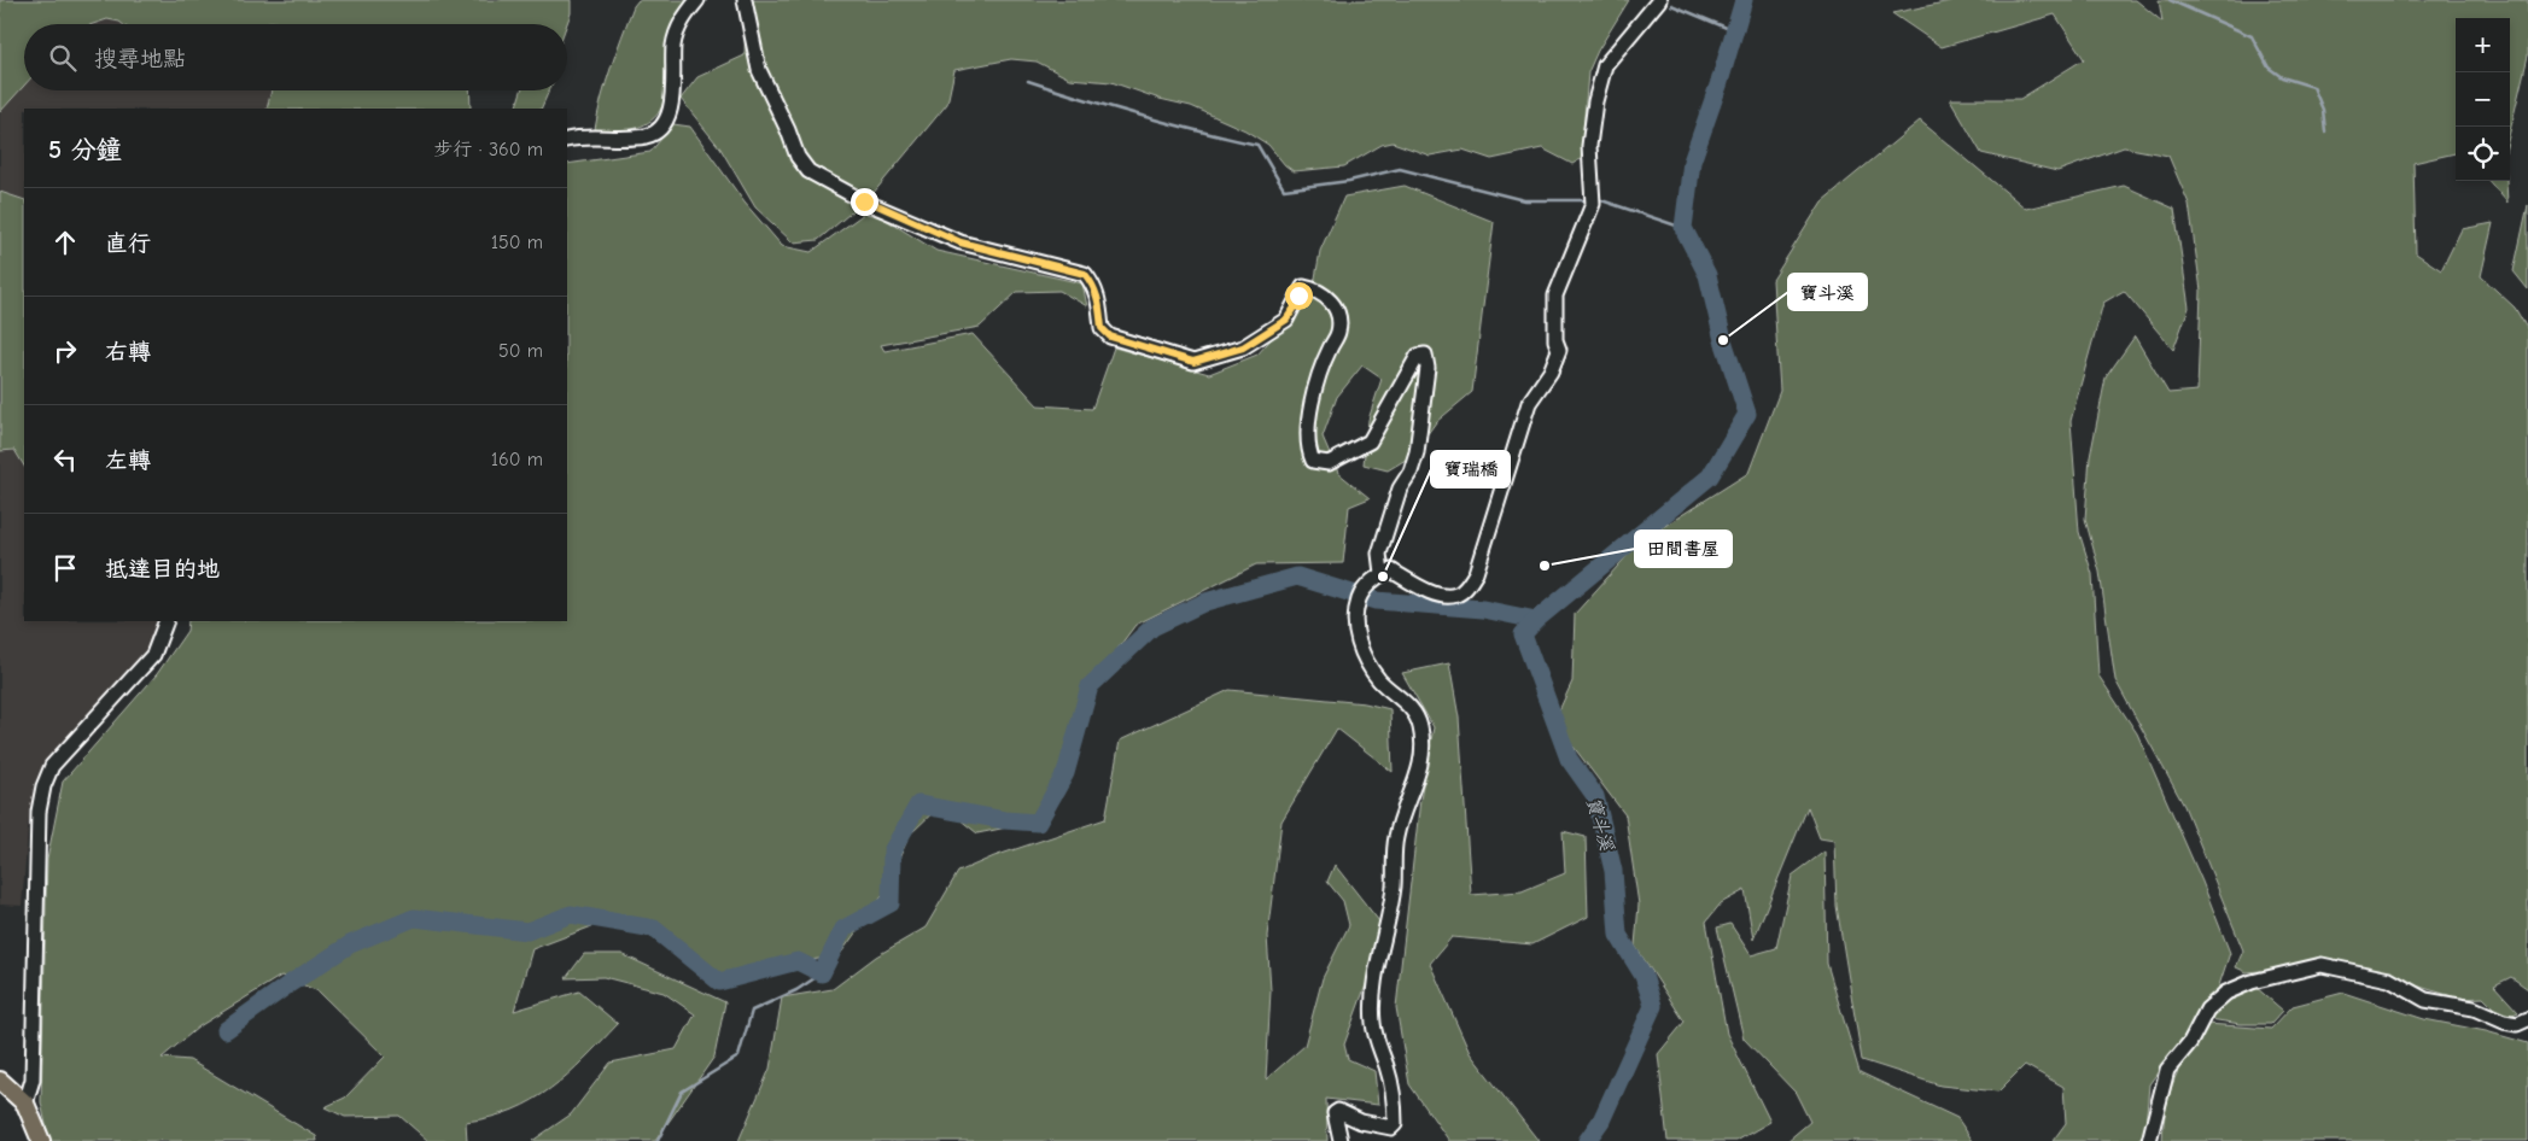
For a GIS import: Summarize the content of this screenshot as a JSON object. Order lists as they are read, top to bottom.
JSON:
{
  "water": ["寶斗溪"],
  "places": ["寶斗溪", "田間書屋", "寶瑞橋"],
  "page": {
    "map_buttons": ["+", "−"],
    "search": "搜尋地點",
    "heading": ["5 分鐘", "步行 · 360 m"],
    "list": [
      ["直行", "150 m"],
      ["右轉", "50 m"],
      ["左轉", "160 m"],
      "抵達目的地"
    ]
  }
}
